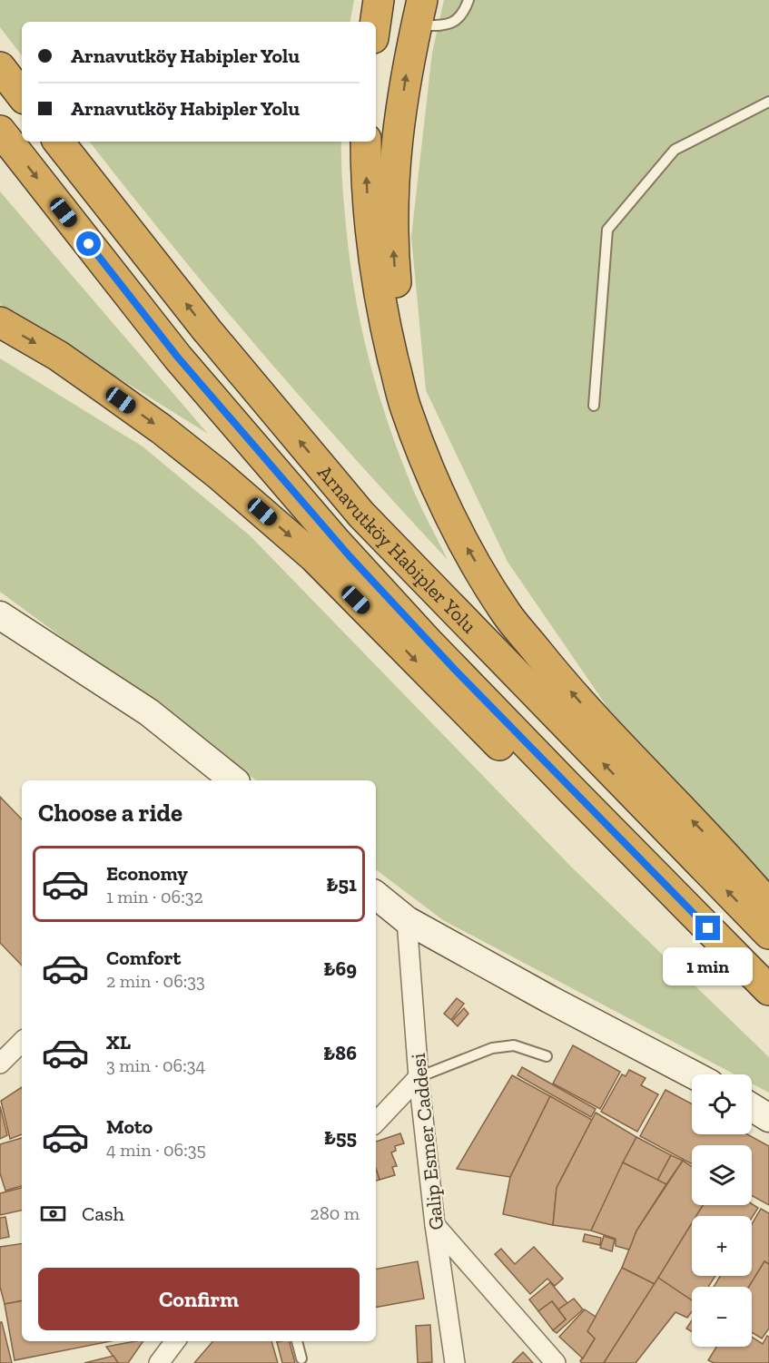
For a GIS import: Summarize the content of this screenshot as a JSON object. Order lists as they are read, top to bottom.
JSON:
{
  "streets": {
    "highway": ["Arnavutköy Habipler Yolu"],
    "street": ["Galip Esmer Caddesi"]
  },
  "page": {
    "banner": ["Arnavutköy Habipler Yolu", "Arnavutköy Habipler Yolu"],
    "heading": "Choose a ride",
    "list": [
      {
        "name": "Economy",
        "note": "1 min · 06:32",
        "value": "₺51"
      },
      {
        "name": "Comfort",
        "note": "2 min · 06:33",
        "value": "₺69"
      },
      {
        "name": "XL",
        "note": "3 min · 06:34",
        "value": "₺86"
      },
      {
        "name": "Moto",
        "note": "4 min · 06:35",
        "value": "₺55"
      }
    ],
    "bubble": "1 min",
    "map_buttons": ["+", "−"],
    "pay": ["Cash", "280 m"],
    "buttons": "Confirm"
  }
}
